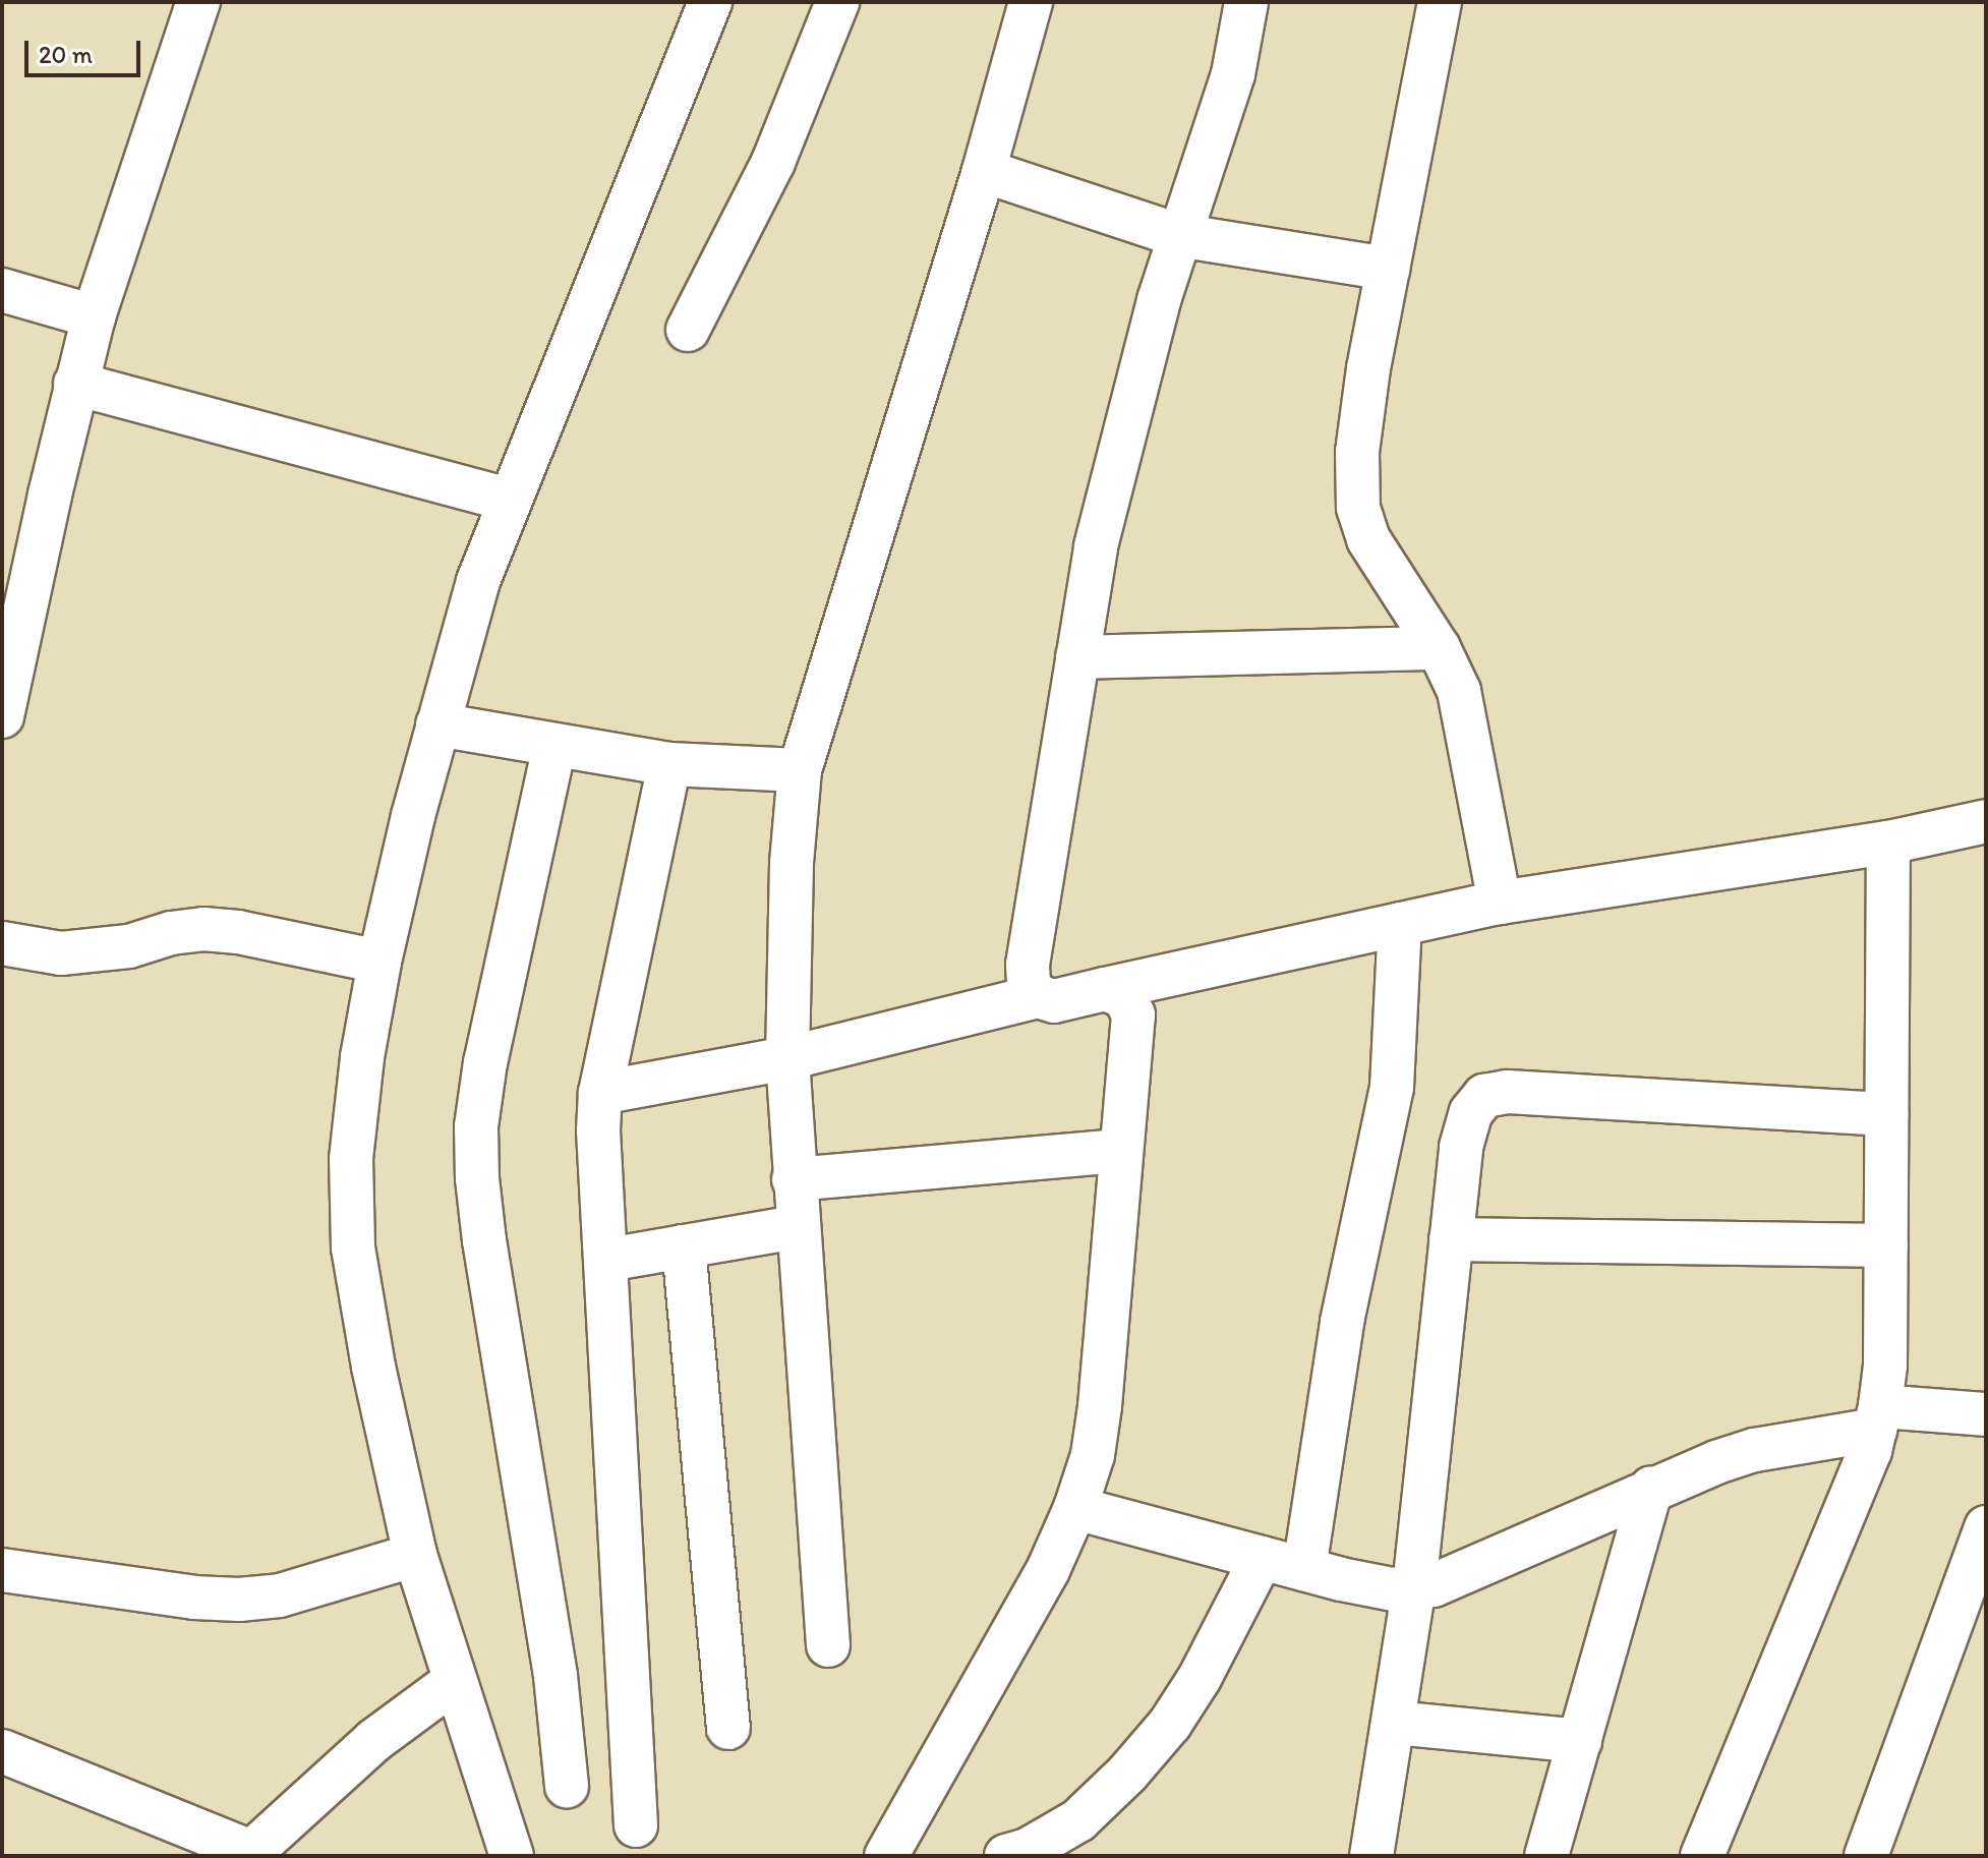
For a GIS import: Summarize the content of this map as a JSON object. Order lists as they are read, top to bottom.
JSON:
{
  "scale_bar": "20 m"
}
